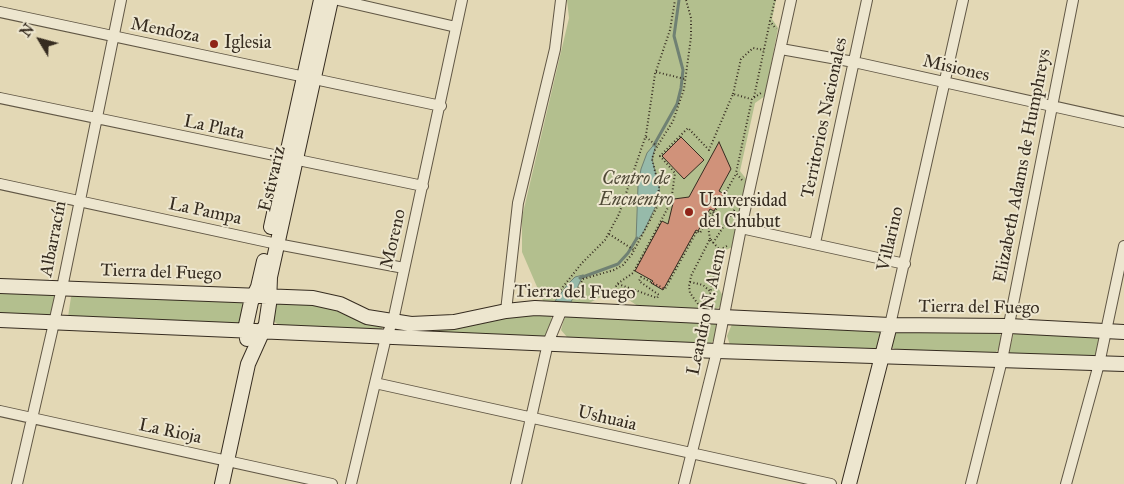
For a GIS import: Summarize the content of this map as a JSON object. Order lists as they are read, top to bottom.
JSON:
{
  "streets": {
    "street": [
      "Mendoza",
      "Misiones",
      "Territorios Nacionales",
      "La Plata",
      "Elizabeth Adams de Humphreys",
      "Estivariz",
      "La Pampa",
      "Albarracín",
      "Moreno",
      "Villarino",
      "Tierra del Fuego",
      "Leandro N. Alem",
      "Ushuaia",
      "La Rioja"
    ]
  },
  "crossings": [
    ["Mendoza", "Estivariz"],
    ["Mendoza", "Albarracín"],
    ["Mendoza", "Moreno"],
    ["Misiones", "Territorios Nacionales"],
    ["Misiones", "Elizabeth Adams de Humphreys"],
    ["Misiones", "Villarino"],
    ["Misiones", "Leandro N. Alem"],
    ["La Plata", "Estivariz"],
    ["La Plata", "Albarracín"],
    ["La Plata", "Moreno"],
    ["Elizabeth Adams de Humphreys", "Tierra del Fuego"],
    ["Estivariz", "La Pampa"],
    ["Estivariz", "Tierra del Fuego"],
    ["Estivariz", "La Rioja"],
    ["La Pampa", "Albarracín"],
    ["La Pampa", "Moreno"],
    ["Albarracín", "Tierra del Fuego"],
    ["Albarracín", "La Rioja"],
    ["Moreno", "Tierra del Fuego"],
    ["Moreno", "Ushuaia"],
    ["Villarino", "Tierra del Fuego"],
    ["Tierra del Fuego", "Leandro N. Alem"],
    ["Leandro N. Alem", "Ushuaia"]
  ],
  "parks": ["Centro de Encuentro"],
  "places": ["Iglesia", "Universidad del Chubut"],
  "north": "top left"
}
